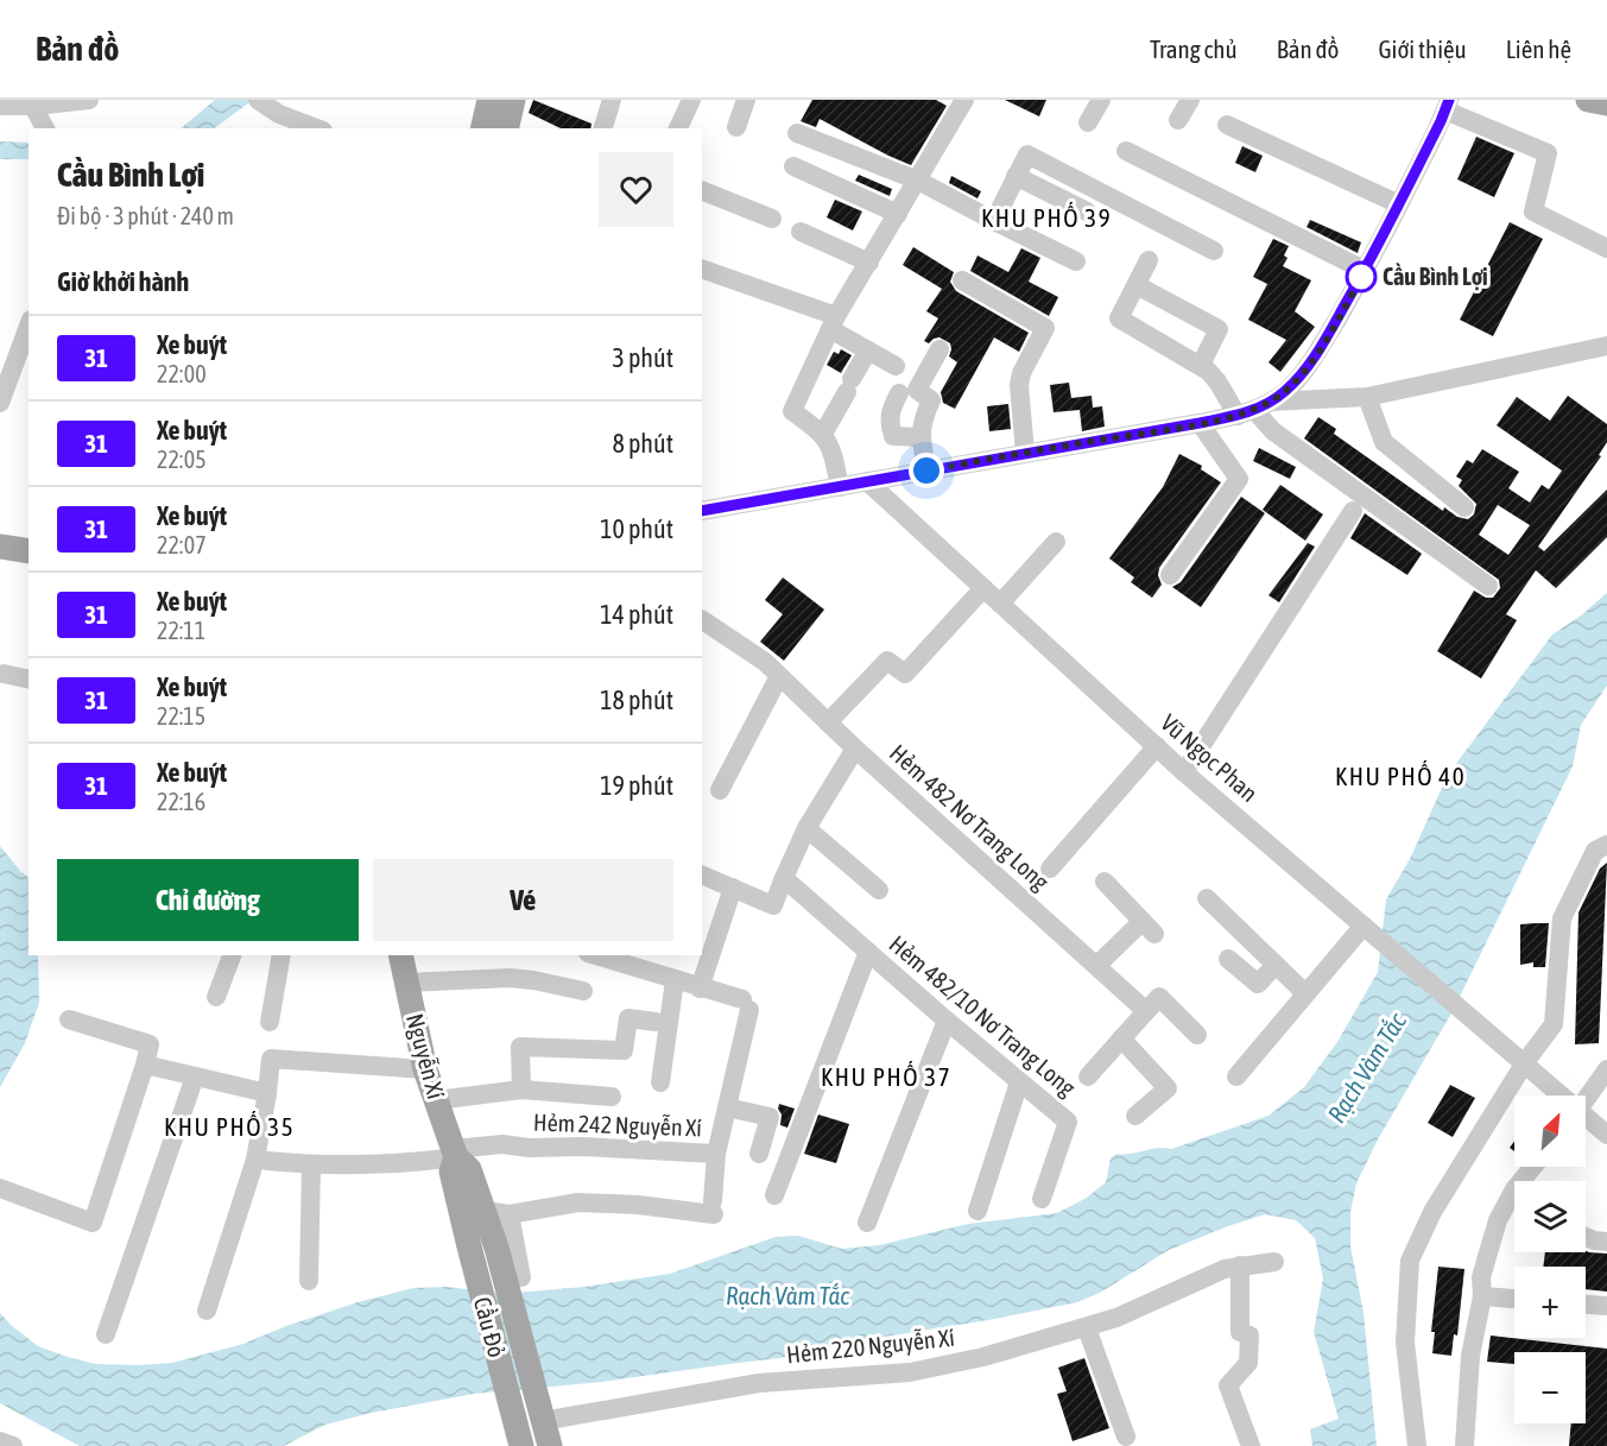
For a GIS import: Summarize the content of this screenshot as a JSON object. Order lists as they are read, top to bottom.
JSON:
{
  "streets": {
    "main road": ["Nguyễn Xí", "Cầu Đỏ"],
    "street": [
      "Vũ Ngọc Phan",
      "Hẻm 482 Nơ Trang Long",
      "Hẻm 482/10 Nơ Trang Long",
      "Hẻm 242 Nguyễn Xí",
      "Hẻm 220 Nguyễn Xí"
    ]
  },
  "crossings": [
    ["Nguyễn Xí", "Hẻm 242 Nguyễn Xí"],
    ["Nguyễn Xí", "Cầu Đỏ"],
    ["Cầu Đỏ", "Hẻm 220 Nguyễn Xí"]
  ],
  "districts": [
    "KHU PHỐ 39",
    "KHU PHỐ 40",
    "KHU PHỐ 37",
    "KHU PHỐ 35"
  ],
  "water": ["Rạch Vàm Tắc"],
  "places": ["Cầu Bình Lợi"],
  "lines": ["bus line 31"],
  "north": "top right",
  "page": {
    "header": "Bản đồ",
    "nav": [
      "Trang chủ",
      "Bản đồ",
      "Giới thiệu",
      "Liên hệ"
    ],
    "heading": [
      ["Cầu Bình Lợi", "Đi bộ · 3 phút · 240 m"],
      "Giờ khởi hành"
    ],
    "list": [
      {
        "mark": "31",
        "name": "Xe buýt",
        "note": "22:00",
        "value": "3 phút"
      },
      {
        "mark": "31",
        "name": "Xe buýt",
        "note": "22:05",
        "value": "8 phút"
      },
      {
        "mark": "31",
        "name": "Xe buýt",
        "note": "22:07",
        "value": "10 phút"
      },
      {
        "mark": "31",
        "name": "Xe buýt",
        "note": "22:11",
        "value": "14 phút"
      },
      {
        "mark": "31",
        "name": "Xe buýt",
        "note": "22:15",
        "value": "18 phút"
      },
      {
        "mark": "31",
        "name": "Xe buýt",
        "note": "22:16",
        "value": "19 phút"
      }
    ],
    "buttons": ["Chỉ đường", "Vé"],
    "map_buttons": ["+", "−"]
  }
}
